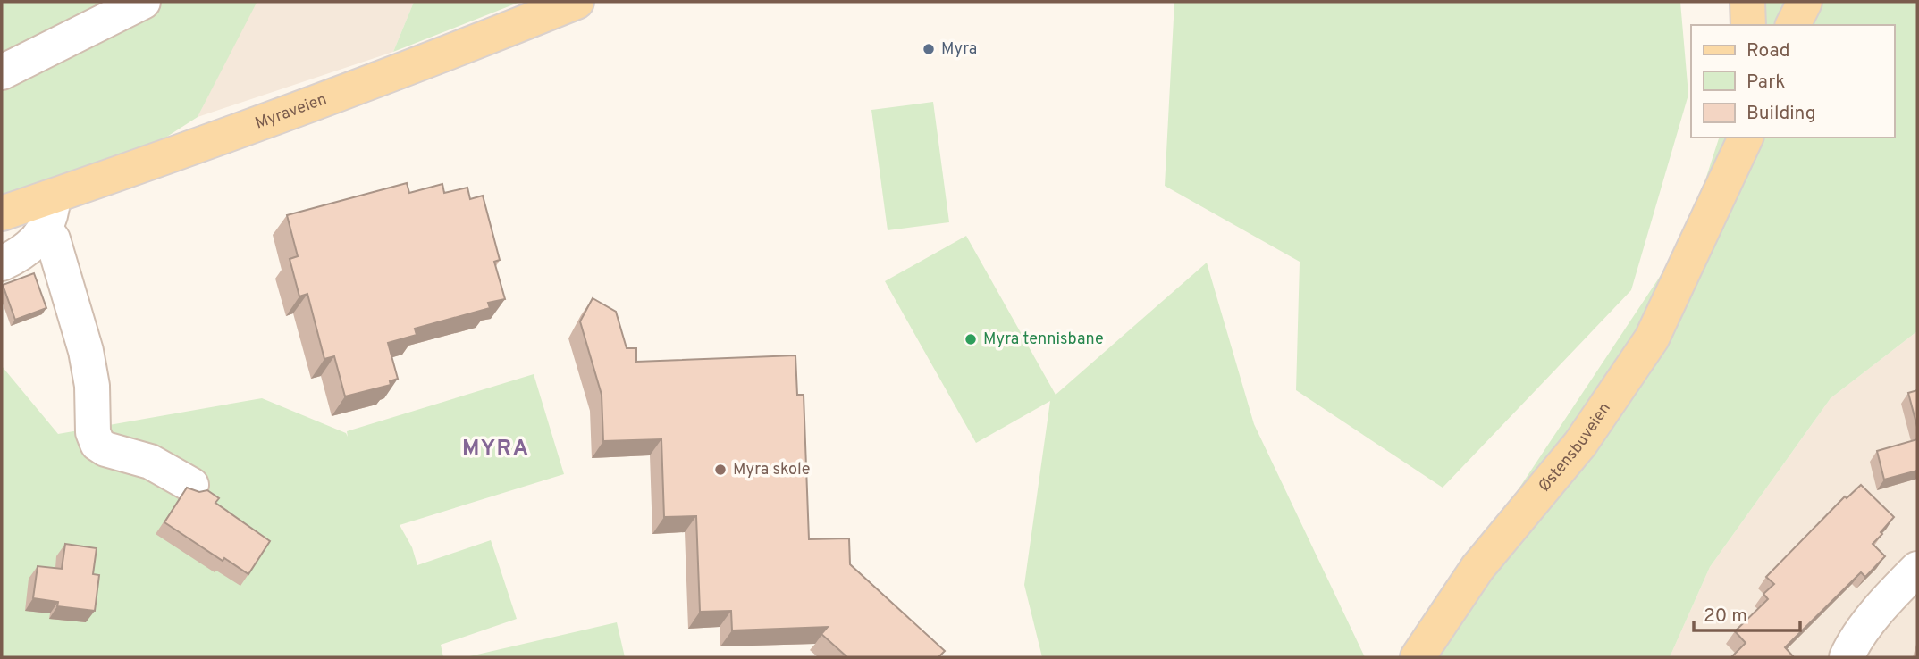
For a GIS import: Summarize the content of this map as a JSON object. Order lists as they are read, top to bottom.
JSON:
{
  "streets": {
    "main road": ["Myraveien", "Østensbuveien"]
  },
  "districts": ["MYRA"],
  "places": ["Myra", "Myra tennisbane", "Myra skole"],
  "legend": ["Road", "Park", "Building"],
  "scale_bar": "20 m"
}
